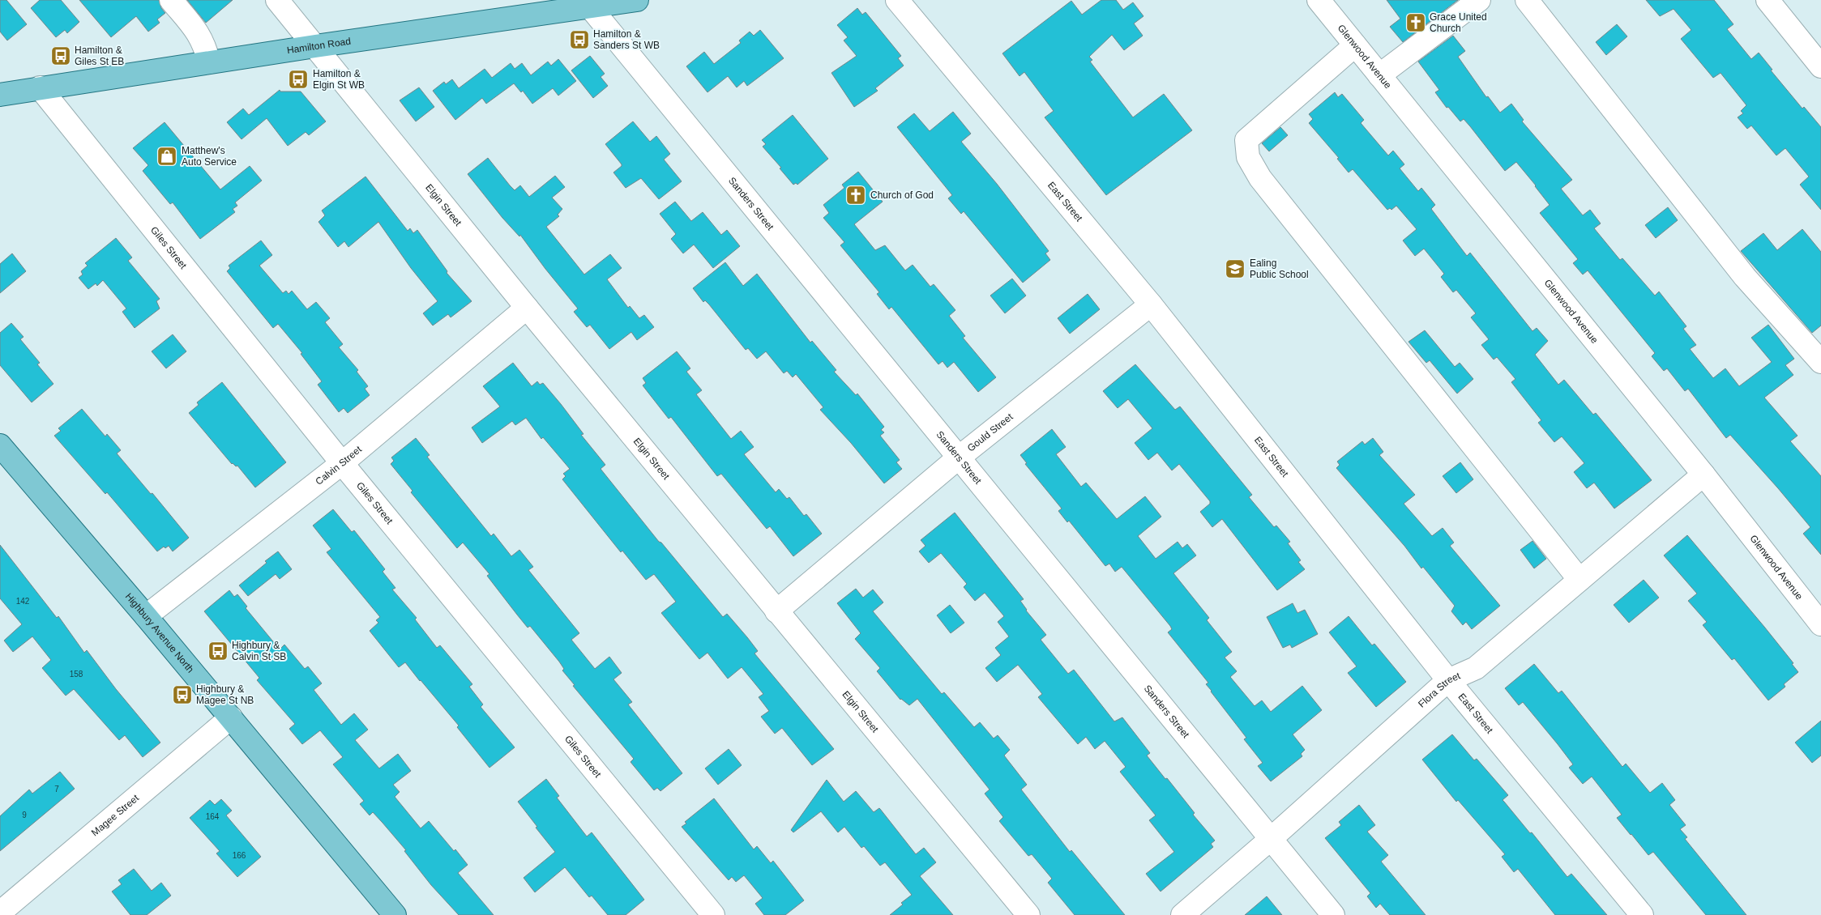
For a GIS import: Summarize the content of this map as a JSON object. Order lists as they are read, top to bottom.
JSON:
{
  "streets": {
    "main road": ["Hamilton Road", "Highbury Avenue North"],
    "street": [
      "Glenwood Avenue",
      "East Street",
      "Sanders Street",
      "Elgin Street",
      "Giles Street",
      "Gould Street",
      "Calvin Street",
      "Flora Street",
      "Magee Street"
    ]
  },
  "crossings": [
    ["Hamilton Road", "Sanders Street"],
    ["Hamilton Road", "Elgin Street"],
    ["Hamilton Road", "Giles Street"],
    ["Glenwood Avenue", "Flora Street"],
    ["East Street", "Gould Street"],
    ["East Street", "Flora Street"],
    ["Sanders Street", "Gould Street"],
    ["Sanders Street", "Flora Street"],
    ["Elgin Street", "Gould Street"],
    ["Elgin Street", "Calvin Street"],
    ["Giles Street", "Calvin Street"],
    ["Calvin Street", "Highbury Avenue North"],
    ["Highbury Avenue North", "Magee Street"]
  ],
  "places": {
    "church": ["Grace United Church", "Church of God"],
    "bus stop": [
      "Hamilton & Sanders St WB",
      "Hamilton & Giles St EB",
      "Hamilton & Elgin St WB",
      "Highbury & Calvin St SB",
      "Highbury & Magee St NB"
    ],
    "shop": ["Matthew's Auto Service"],
    "school or university": ["Ealing Public School"]
  },
  "house_numbers": [
    "142",
    "158",
    "7",
    "9",
    "164",
    "166"
  ]
}
